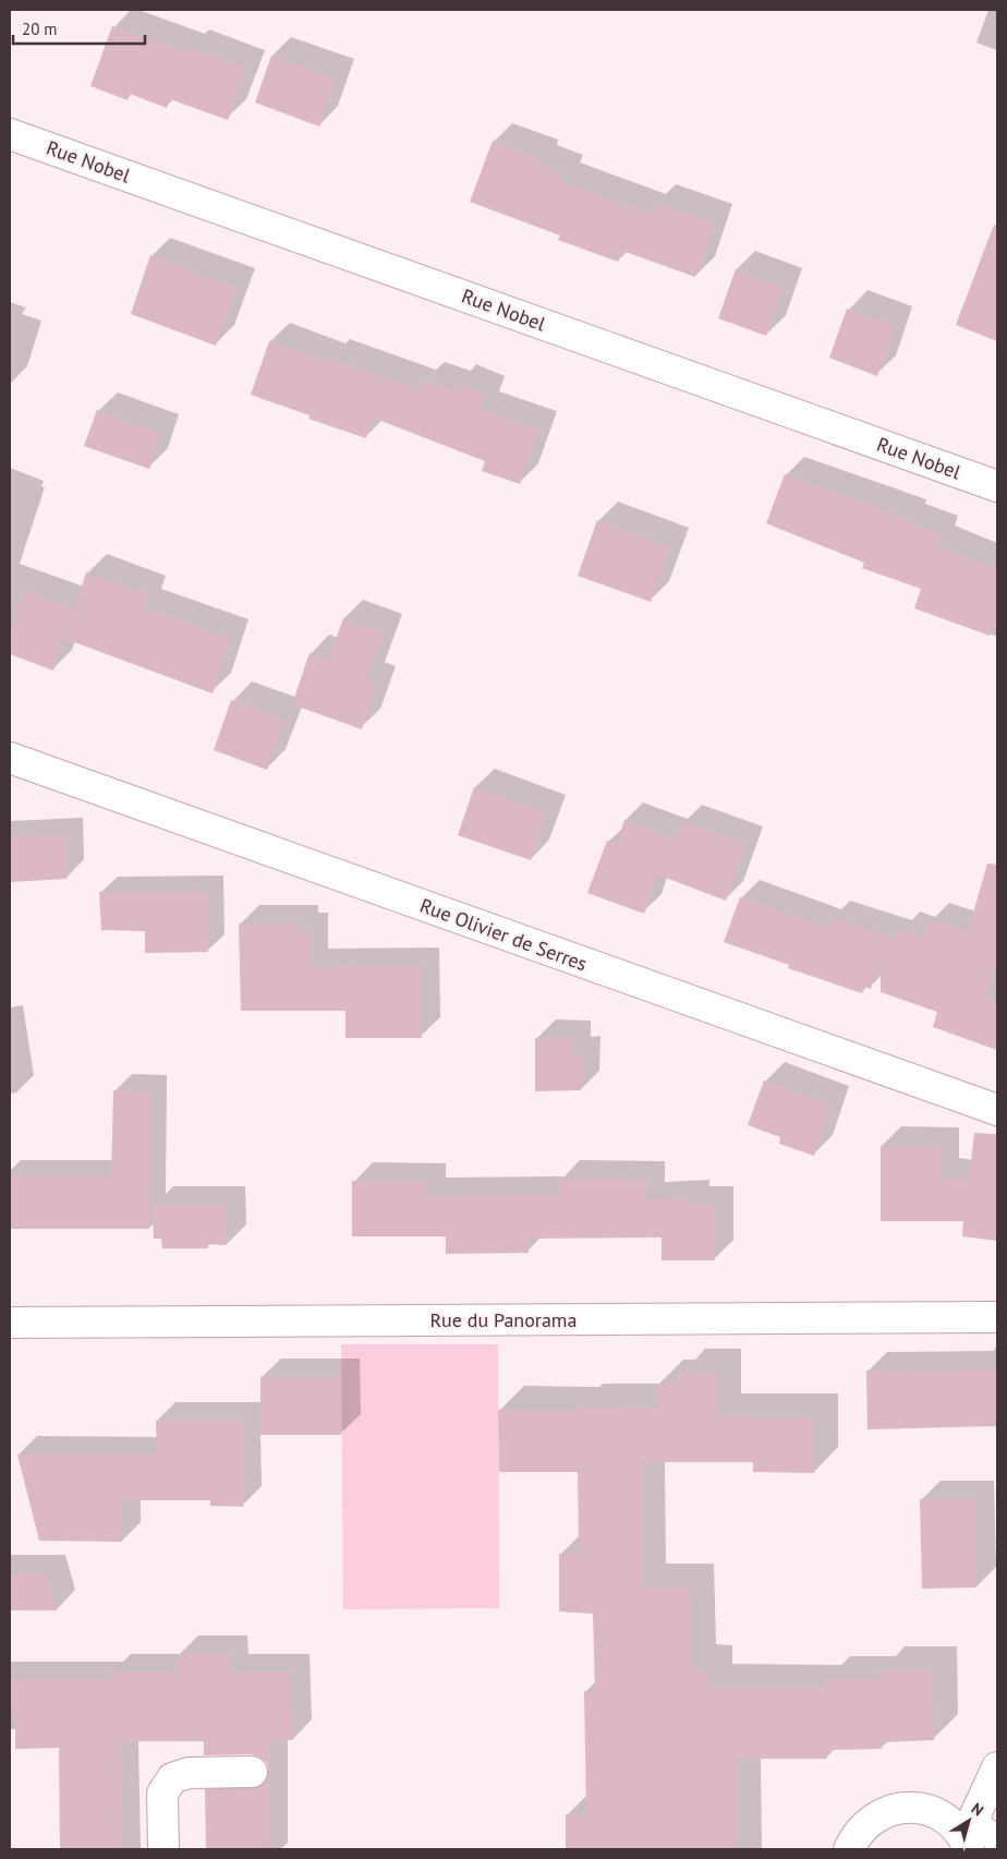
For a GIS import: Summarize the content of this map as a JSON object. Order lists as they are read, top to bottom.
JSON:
{
  "streets": {
    "street": ["Rue Nobel", "Rue Olivier de Serres", "Rue du Panorama"]
  },
  "scale_bar": "20 m",
  "north": "top right"
}
